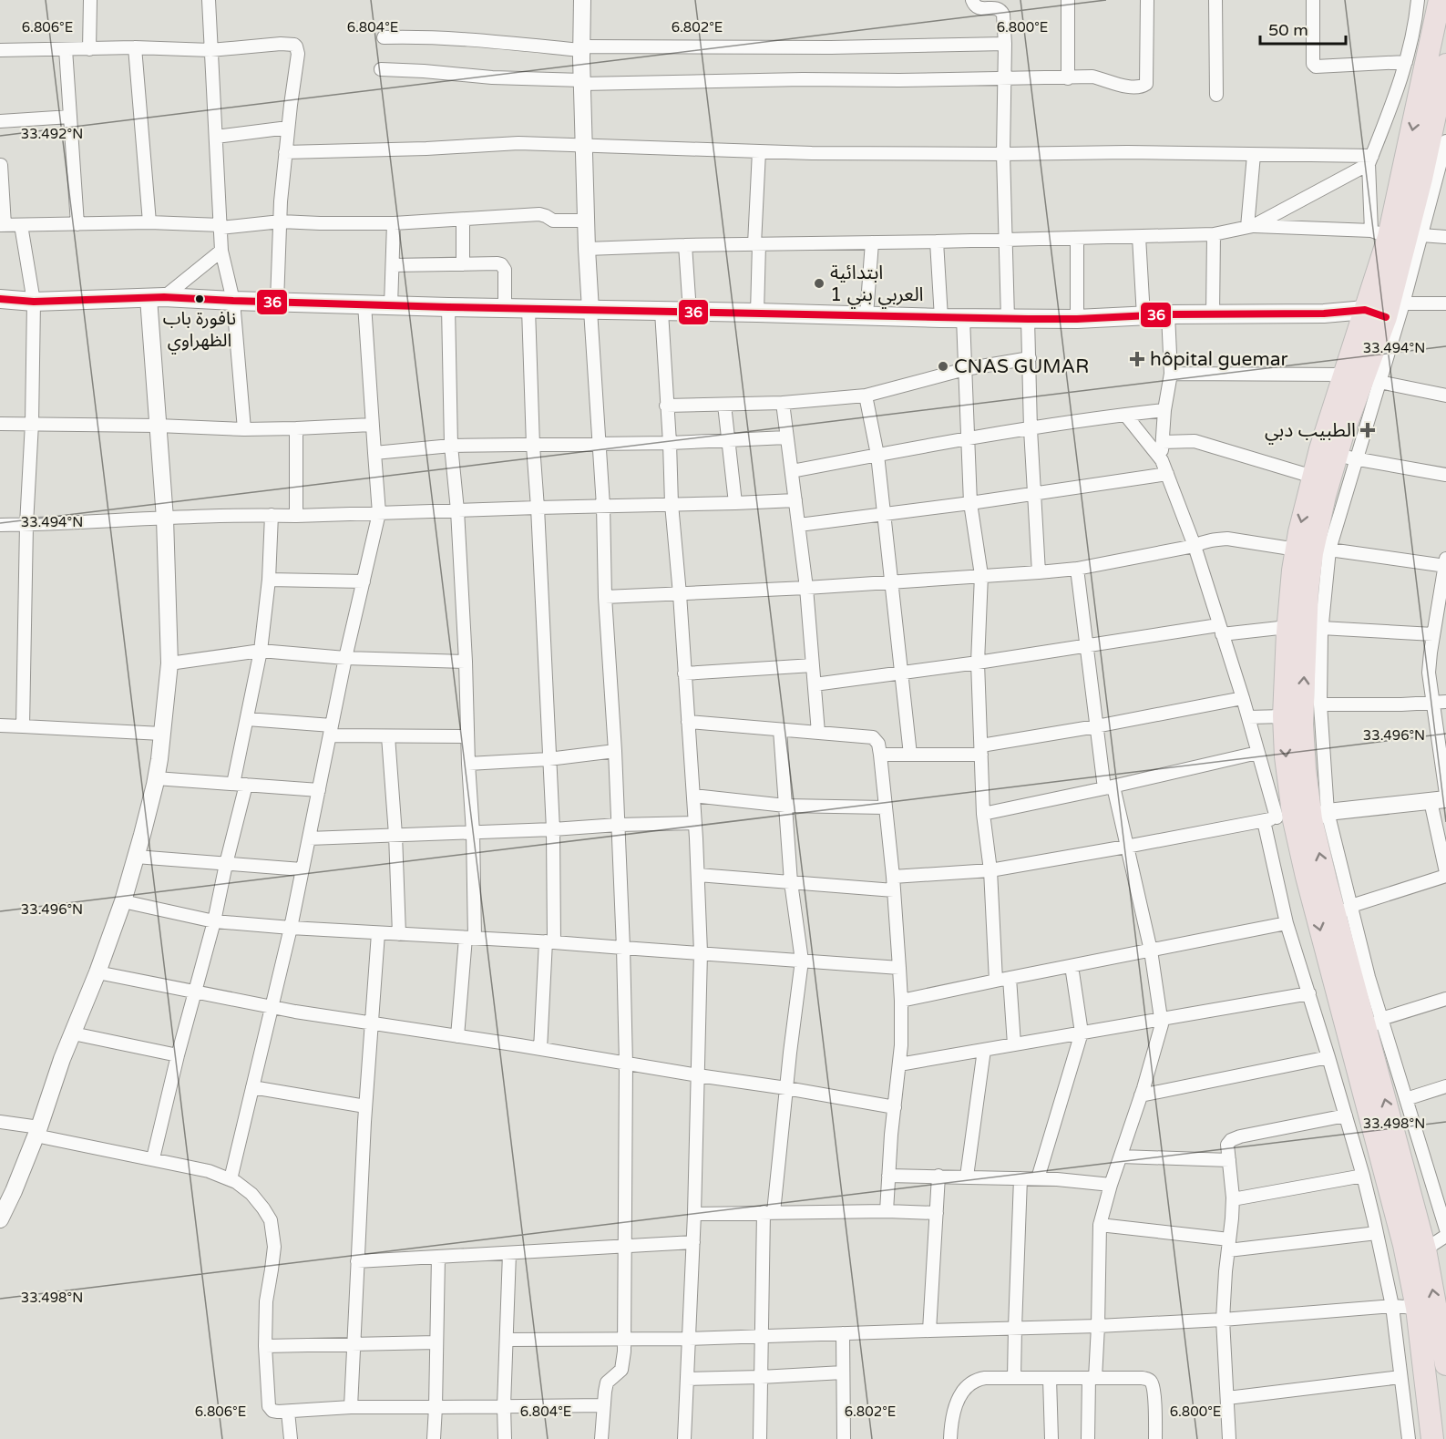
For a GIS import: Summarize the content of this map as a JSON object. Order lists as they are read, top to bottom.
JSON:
{
  "places": {
    "other": ["ابتدائية العربي بني 1", "نافورة باب الظهراوي", "CNAS GUMAR"],
    "health": ["hôpital guemar", "الطبيب دبي"]
  },
  "lines": ["transit line 36"],
  "scale_bar": "50 m",
  "coordinates": [
    "6.806°E",
    "6.804°E",
    "6.802°E",
    "6.800°E",
    "33.492°N",
    "33.494°N",
    "33.496°N",
    "33.498°N"
  ]
}
